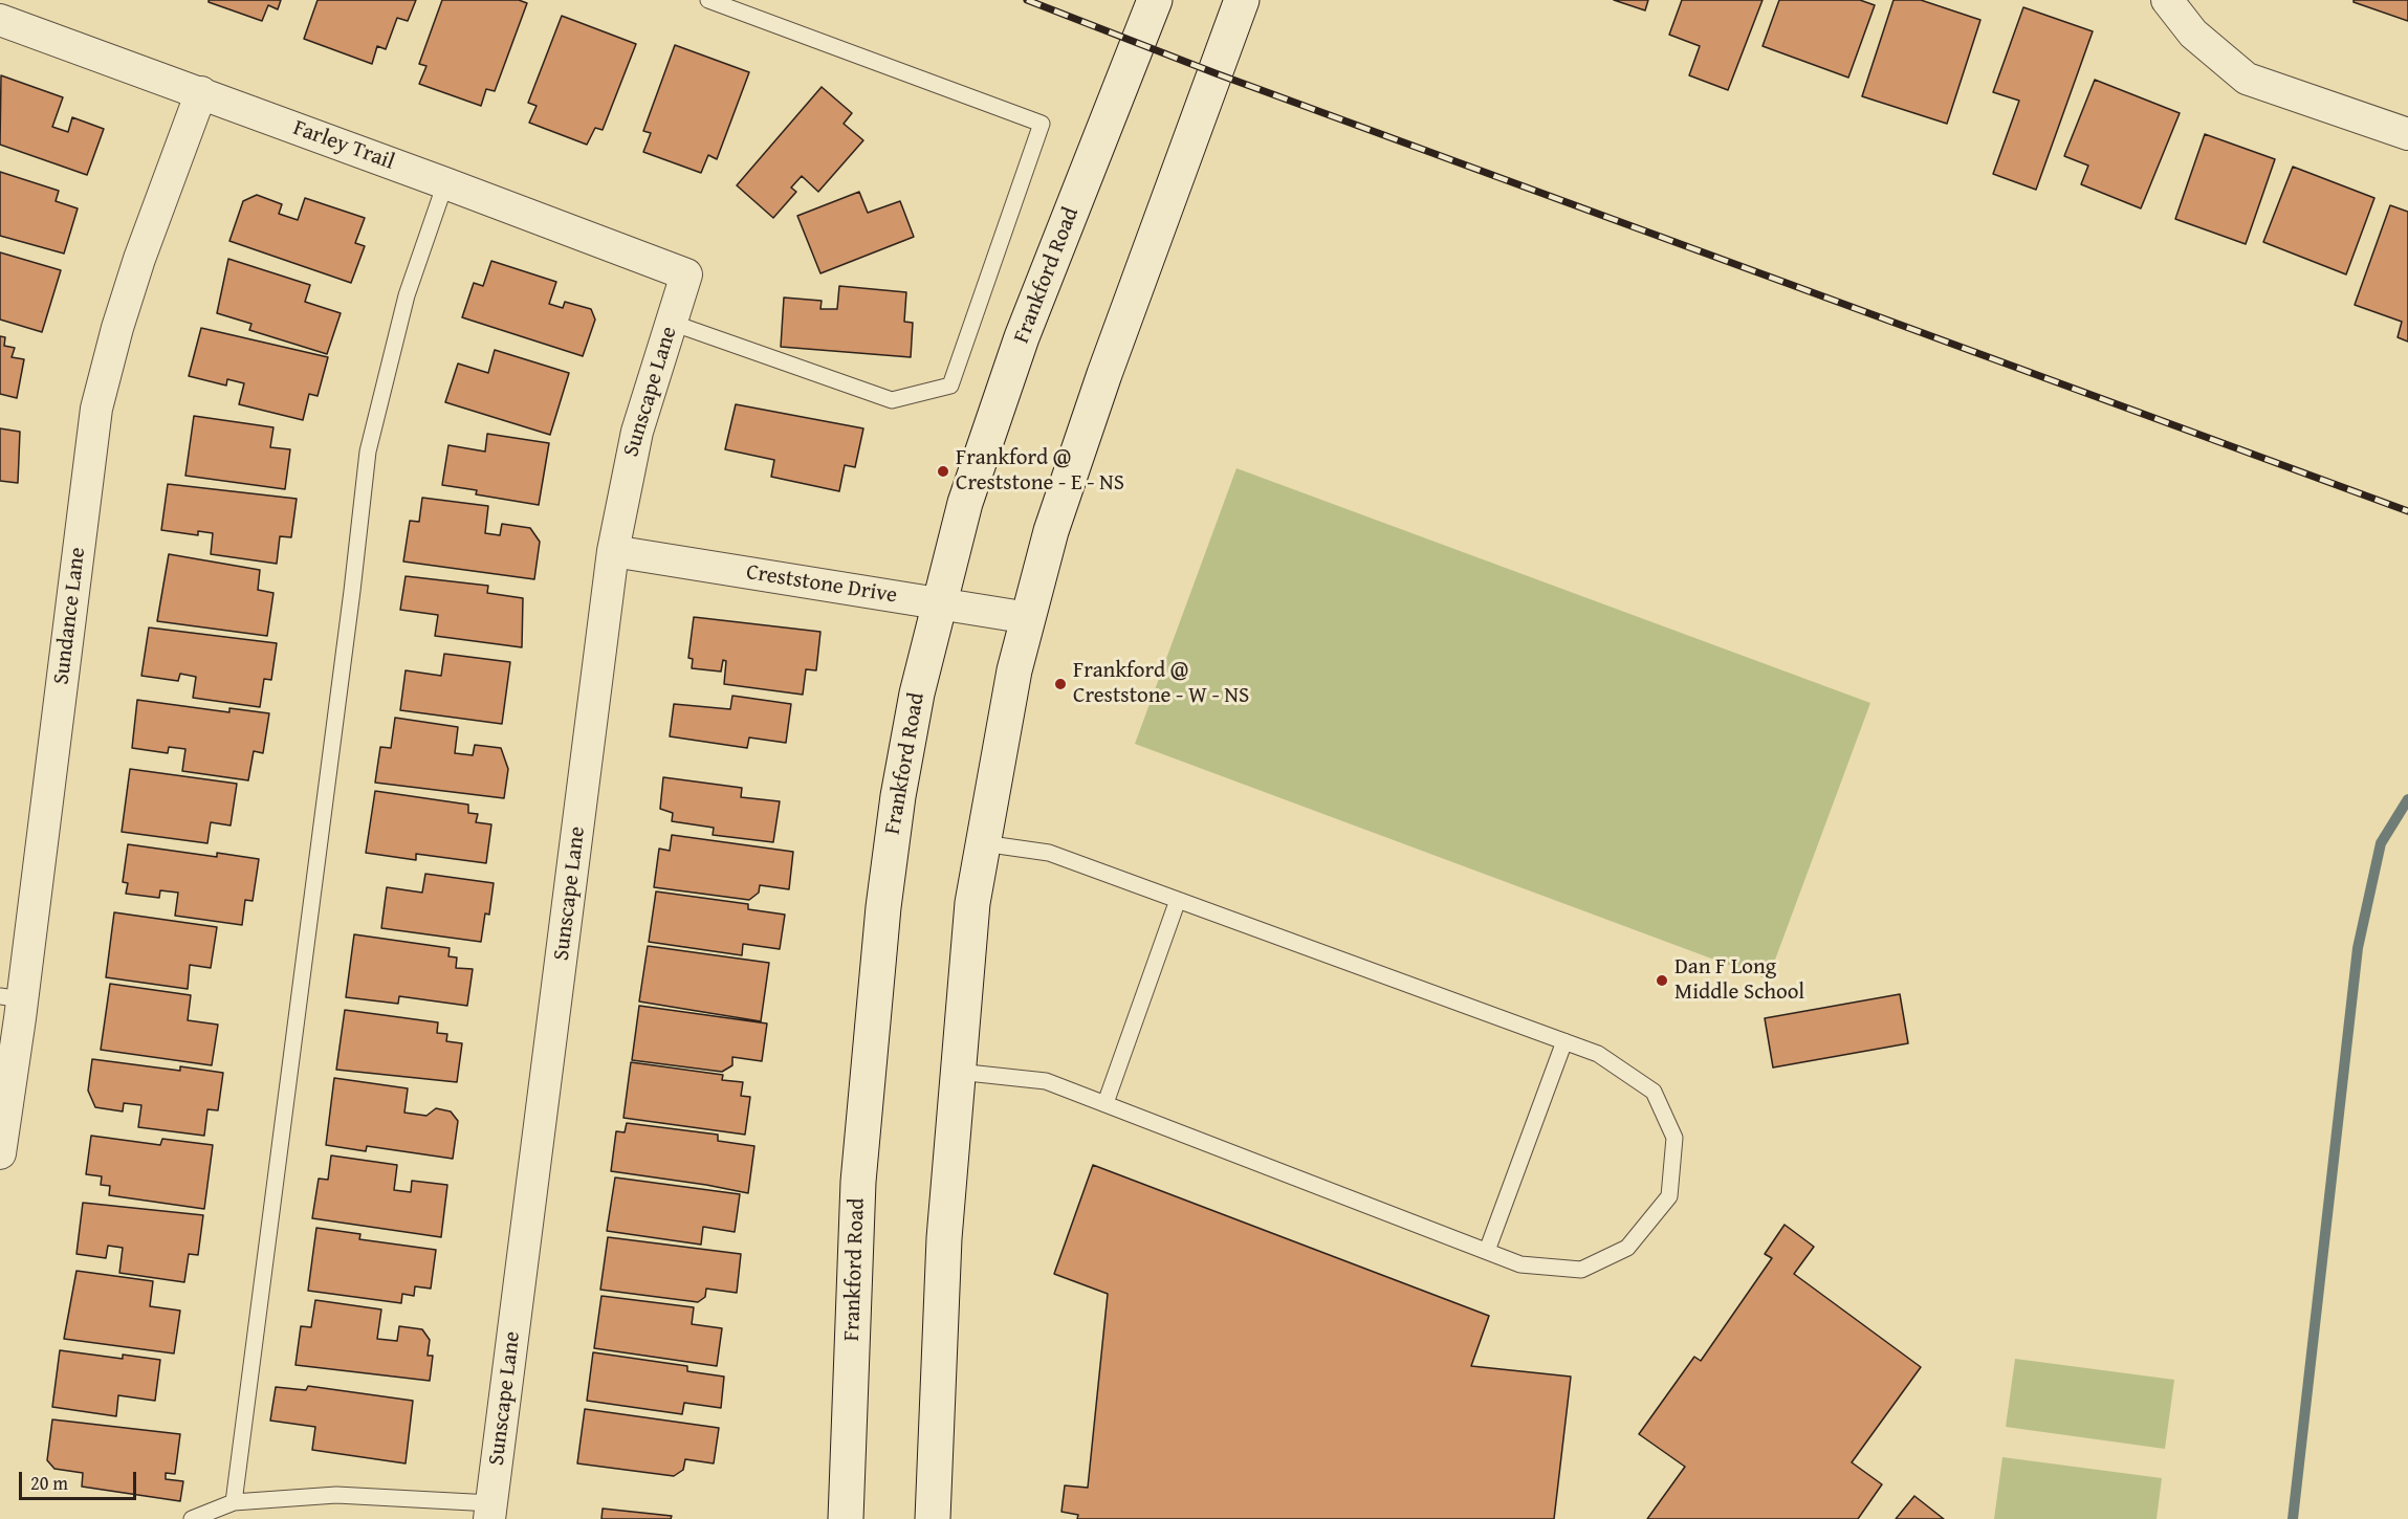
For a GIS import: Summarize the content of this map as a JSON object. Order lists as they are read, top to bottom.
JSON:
{
  "streets": {
    "main road": ["Frankford Road"],
    "street": [
      "Farley Trail",
      "Sunscape Lane",
      "Creststone Drive",
      "Sundance Lane"
    ]
  },
  "crossings": [
    ["Farley Trail", "Sunscape Lane"],
    ["Farley Trail", "Sundance Lane"],
    ["Frankford Road", "Creststone Drive"],
    ["Sunscape Lane", "Creststone Drive"]
  ],
  "places": ["Frankford @ Creststone - E - NS", "Frankford @ Creststone - W - NS", "Dan F Long Middle School"],
  "scale_bar": "20 m"
}
